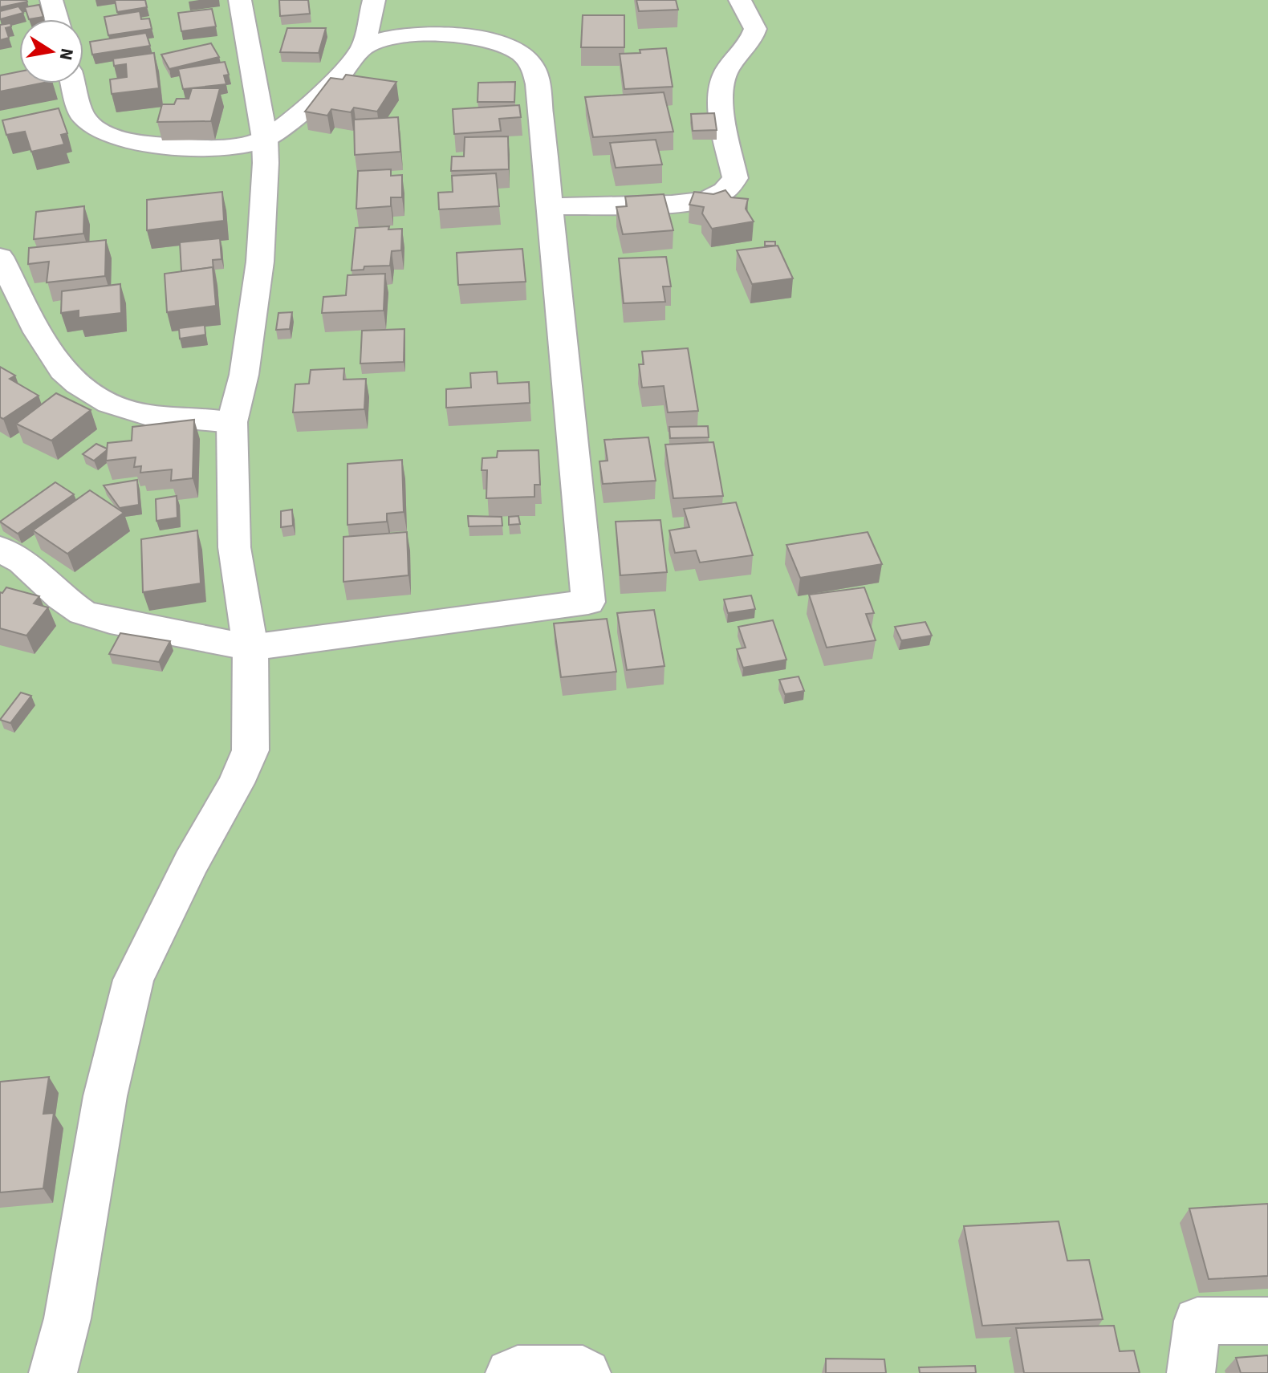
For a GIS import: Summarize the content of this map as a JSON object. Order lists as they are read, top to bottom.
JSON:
{
  "north": "right"
}
